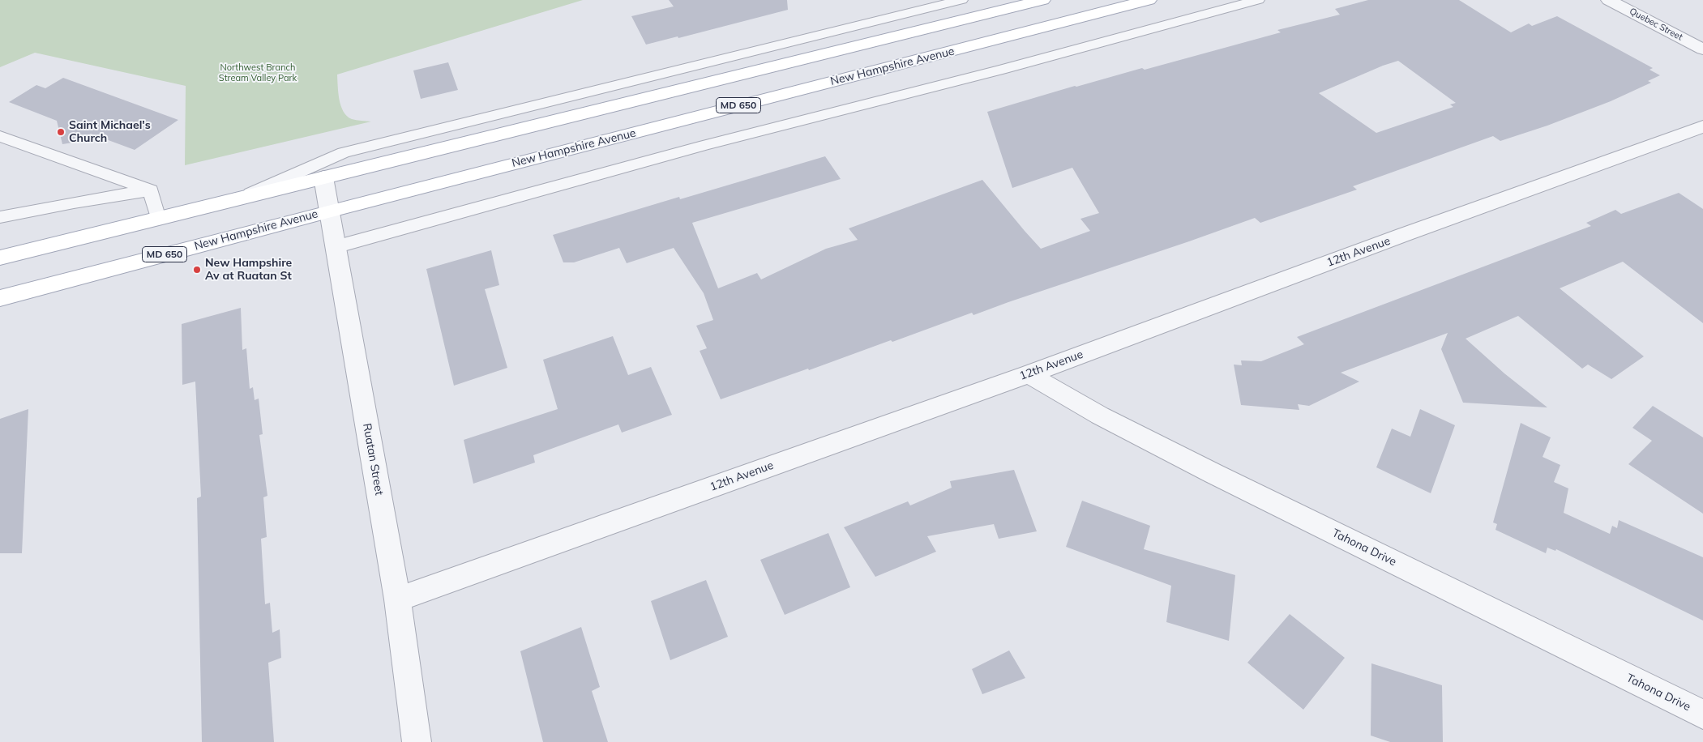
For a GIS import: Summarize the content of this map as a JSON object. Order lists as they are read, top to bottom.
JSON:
{
  "streets": {
    "main road": ["New Hampshire Avenue", "MD 650"],
    "street": [
      "Quebec Street",
      "12th Avenue",
      "Ruatan Street",
      "Tahona Drive"
    ]
  },
  "crossings": [
    ["New Hampshire Avenue", "Ruatan Street"],
    ["MD 650", "Ruatan Street"],
    ["12th Avenue", "Ruatan Street"],
    ["12th Avenue", "Tahona Drive"]
  ],
  "parks": ["Northwest Branch Stream Valley Park"],
  "places": ["Saint Michael's Church", "New Hampshire Av at Ruatan St"]
}
